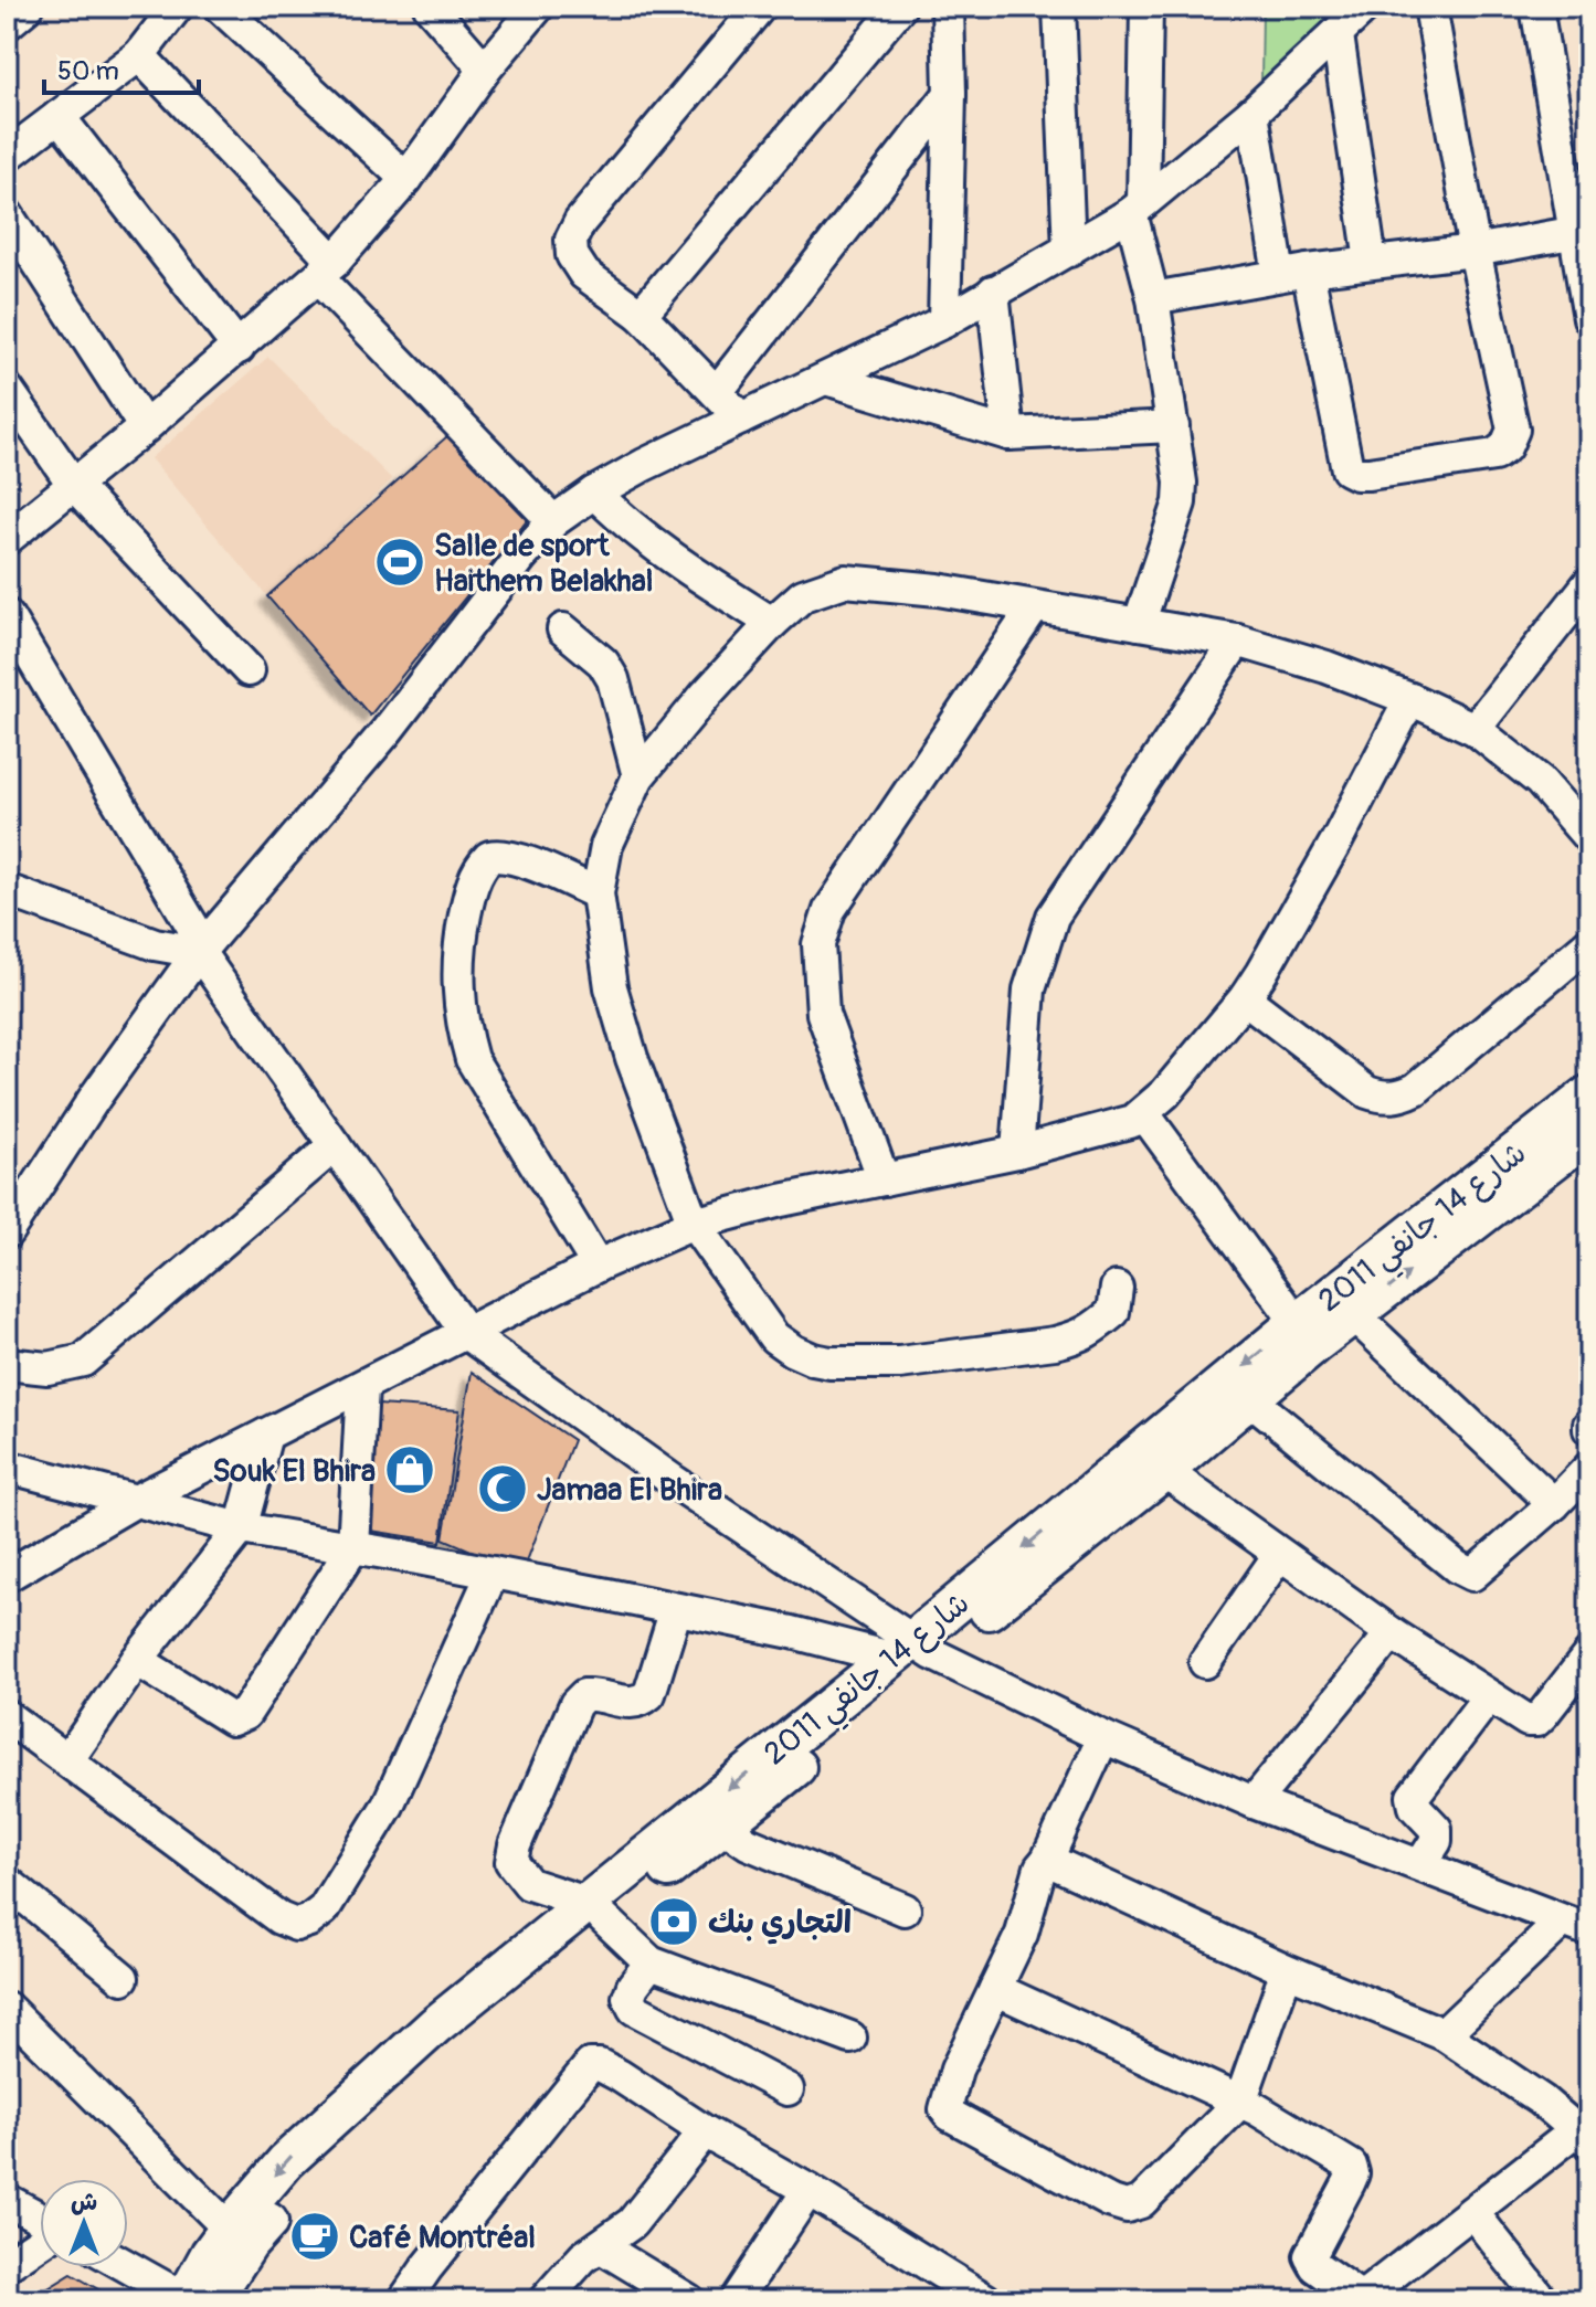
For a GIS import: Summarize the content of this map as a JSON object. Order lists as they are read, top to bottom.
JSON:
{
  "streets": {
    "main road": ["شارع 14 جانفي 2011"]
  },
  "places": {
    "sports": ["Salle de sport Haithem Belakhal"],
    "shop": ["Souk El Bhira"],
    "mosque": ["Jamaa El Bhira"],
    "bank": ["التجاري بنك"],
    "cafe": ["Café Montréal"]
  },
  "scale_bar": "50 m",
  "north": "top"
}
